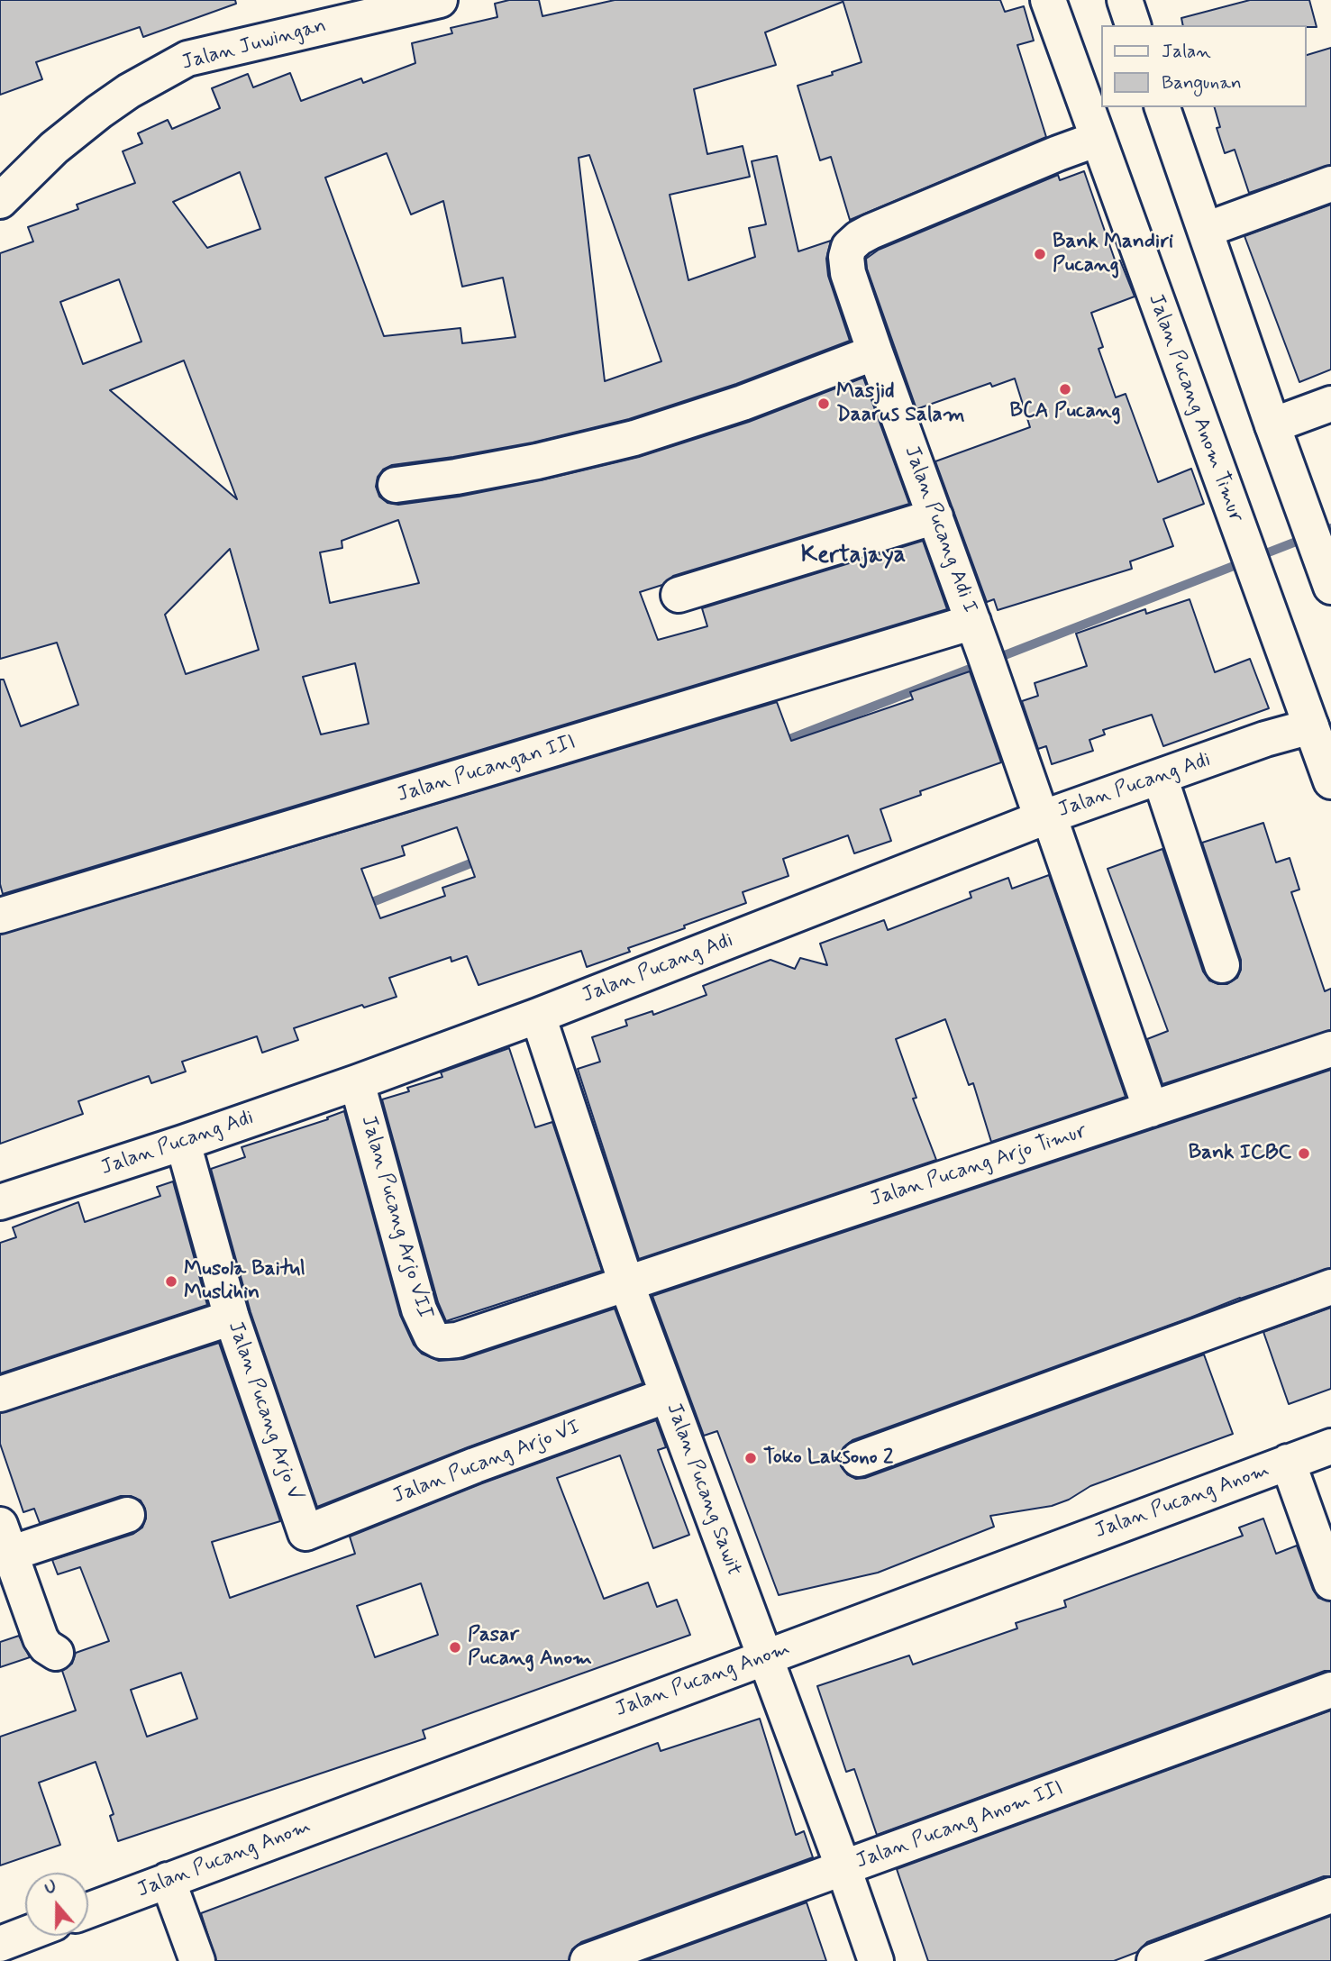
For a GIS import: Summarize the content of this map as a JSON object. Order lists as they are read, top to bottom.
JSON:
{
  "streets": {
    "street": [
      "Jalan Juwingan",
      "Jalan Pucang Anom Timur",
      "Jalan Pucang Adi I",
      "Jalan Pucangan III",
      "Jalan Pucang Adi",
      "Jalan Pucang Arjo Timur",
      "Jalan Pucang Arjo VII",
      "Jalan Pucang Arjo V",
      "Jalan Pucang Arjo VI",
      "Jalan Pucang Sawit",
      "Jalan Pucang Anom",
      "Jalan Pucang Anom III"
    ]
  },
  "crossings": [
    ["Jalan Pucang Anom Timur", "Jalan Pucang Adi I"],
    ["Jalan Pucang Anom Timur", "Jalan Pucang Adi"],
    ["Jalan Pucang Adi I", "Jalan Pucangan III"],
    ["Jalan Pucang Adi I", "Jalan Pucang Adi"],
    ["Jalan Pucang Adi I", "Jalan Pucang Arjo Timur"],
    ["Jalan Pucang Adi", "Jalan Pucang Arjo VII"],
    ["Jalan Pucang Adi", "Jalan Pucang Arjo V"],
    ["Jalan Pucang Adi", "Jalan Pucang Sawit"],
    ["Jalan Pucang Arjo Timur", "Jalan Pucang Arjo VII"],
    ["Jalan Pucang Arjo Timur", "Jalan Pucang Sawit"],
    ["Jalan Pucang Arjo VII", "Jalan Pucang Sawit"],
    ["Jalan Pucang Arjo V", "Jalan Pucang Arjo VI"],
    ["Jalan Pucang Arjo VI", "Jalan Pucang Sawit"],
    ["Jalan Pucang Sawit", "Jalan Pucang Anom"],
    ["Jalan Pucang Sawit", "Jalan Pucang Anom III"]
  ],
  "districts": ["Kertajaya"],
  "places": [
    "Bank Mandiri Pucang",
    "BCA Pucang",
    "Masjid Daarus Salam",
    "Bank ICBC",
    "Musola Baitul Muslihin",
    "Toko Laksono 2",
    "Pasar Pucang Anom"
  ],
  "legend": ["Jalan", "Bangunan"],
  "north": "top"
}
